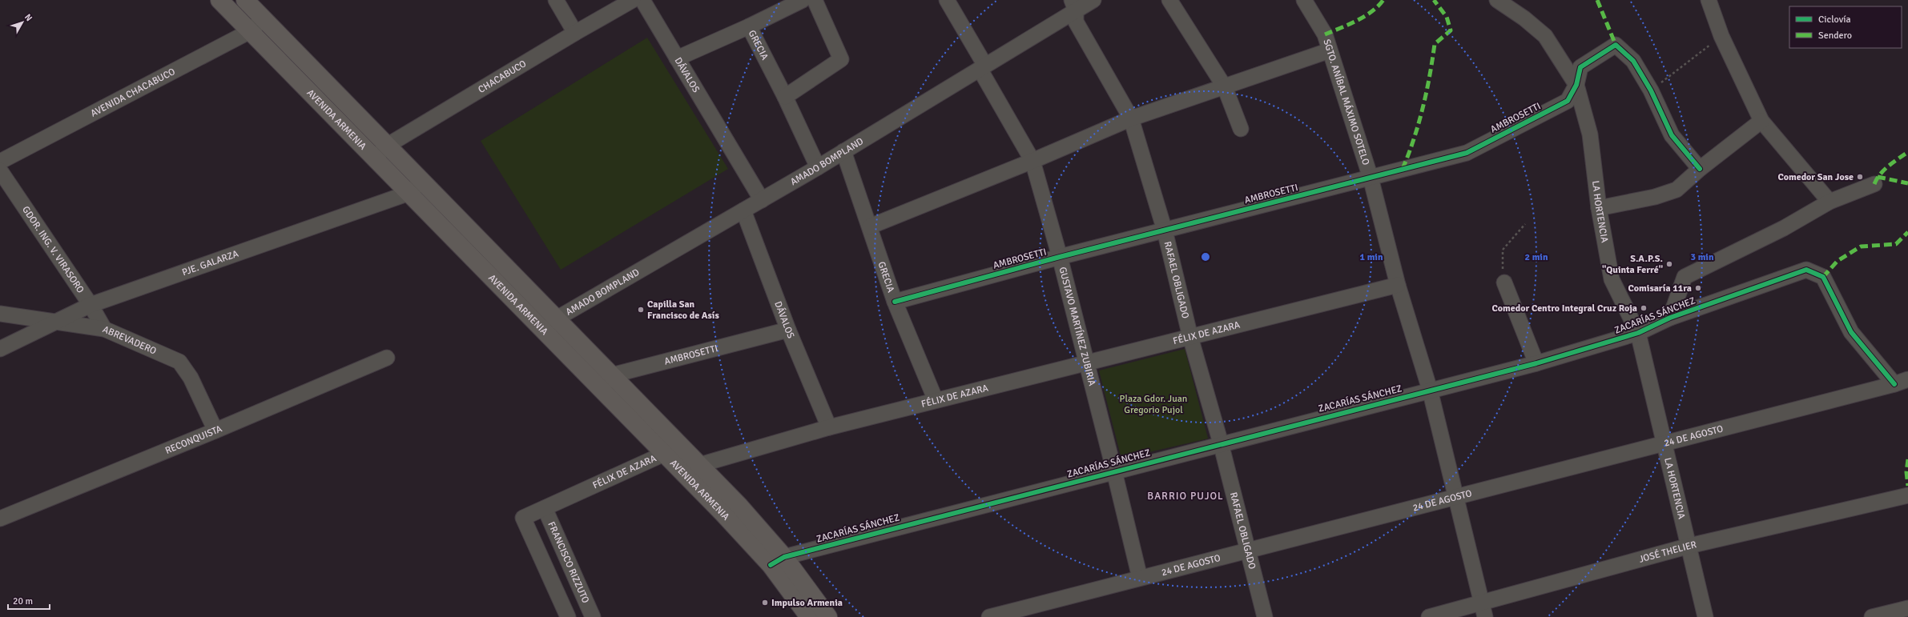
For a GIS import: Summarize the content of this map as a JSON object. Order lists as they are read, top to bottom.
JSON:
{
  "streets": {
    "main road": ["AVENIDA ARMENIA"],
    "street": [
      "GRECIA",
      "DÁVALOS",
      "CHACABUCO",
      "AVENIDA CHACABUCO",
      "SGTO. ANÍBAL MÁXIMO SOTELO",
      "AMBROSETTI",
      "AMADO BOMPLAND",
      "LA HORTENCIA",
      "GDOR. ING. V. VIRASORO",
      "PJE. GALARZA",
      "RAFAEL OBLIGADO",
      "ZACARÍAS SÁNCHEZ",
      "GUSTAVO MARTÍNEZ ZUBIRIA",
      "FÉLIX DE AZARA",
      "ABREVADERO",
      "24 DE AGOSTO",
      "RECONQUISTA",
      "JOSÉ THELIER",
      "FRANCISCO RIZZUTO"
    ]
  },
  "crossings": [
    ["GRECIA", "AMBROSETTI"],
    ["GRECIA", "AMADO BOMPLAND"],
    ["GRECIA", "FÉLIX DE AZARA"],
    ["DÁVALOS", "AMBROSETTI"],
    ["DÁVALOS", "AMADO BOMPLAND"],
    ["DÁVALOS", "FÉLIX DE AZARA"],
    ["CHACABUCO", "AVENIDA ARMENIA"],
    ["AVENIDA CHACABUCO", "AVENIDA ARMENIA"],
    ["SGTO. ANÍBAL MÁXIMO SOTELO", "AMBROSETTI"],
    ["SGTO. ANÍBAL MÁXIMO SOTELO", "ZACARÍAS SÁNCHEZ"],
    ["SGTO. ANÍBAL MÁXIMO SOTELO", "FÉLIX DE AZARA"],
    ["SGTO. ANÍBAL MÁXIMO SOTELO", "24 DE AGOSTO"],
    ["SGTO. ANÍBAL MÁXIMO SOTELO", "JOSÉ THELIER"],
    ["AMBROSETTI", "AVENIDA ARMENIA"],
    ["AMBROSETTI", "LA HORTENCIA"],
    ["AMBROSETTI", "RAFAEL OBLIGADO"],
    ["AMBROSETTI", "GUSTAVO MARTÍNEZ ZUBIRIA"],
    ["AVENIDA ARMENIA", "AMADO BOMPLAND"],
    ["AVENIDA ARMENIA", "PJE. GALARZA"],
    ["AVENIDA ARMENIA", "ZACARÍAS SÁNCHEZ"],
    ["AVENIDA ARMENIA", "FÉLIX DE AZARA"],
    ["AMADO BOMPLAND", "RAFAEL OBLIGADO"],
    ["AMADO BOMPLAND", "GUSTAVO MARTÍNEZ ZUBIRIA"],
    ["LA HORTENCIA", "ZACARÍAS SÁNCHEZ"],
    ["LA HORTENCIA", "24 DE AGOSTO"],
    ["LA HORTENCIA", "JOSÉ THELIER"],
    ["GDOR. ING. V. VIRASORO", "PJE. GALARZA"],
    ["GDOR. ING. V. VIRASORO", "ABREVADERO"],
    ["PJE. GALARZA", "ABREVADERO"],
    ["RAFAEL OBLIGADO", "ZACARÍAS SÁNCHEZ"],
    ["RAFAEL OBLIGADO", "FÉLIX DE AZARA"],
    ["RAFAEL OBLIGADO", "24 DE AGOSTO"],
    ["ZACARÍAS SÁNCHEZ", "GUSTAVO MARTÍNEZ ZUBIRIA"],
    ["ZACARÍAS SÁNCHEZ", "24 DE AGOSTO"],
    ["GUSTAVO MARTÍNEZ ZUBIRIA", "FÉLIX DE AZARA"],
    ["GUSTAVO MARTÍNEZ ZUBIRIA", "24 DE AGOSTO"],
    ["FÉLIX DE AZARA", "FRANCISCO RIZZUTO"],
    ["ABREVADERO", "RECONQUISTA"]
  ],
  "districts": ["BARRIO PUJOL"],
  "parks": ["Plaza Gdor. Juan Gregorio Pujol"],
  "places": [
    "Comedor San Jose",
    "S.A.P.S. \"Quinta Ferré\"",
    "Comisaría 11ra",
    "Comedor Centro Integral Cruz Roja",
    "Capilla San Francisco de Asís",
    "Impulso Armenia"
  ],
  "legend": ["Ciclovía", "Sendero"],
  "scale_bar": "20 m",
  "north": "top right",
  "rings": ["1 min", "2 min", "3 min"]
}
